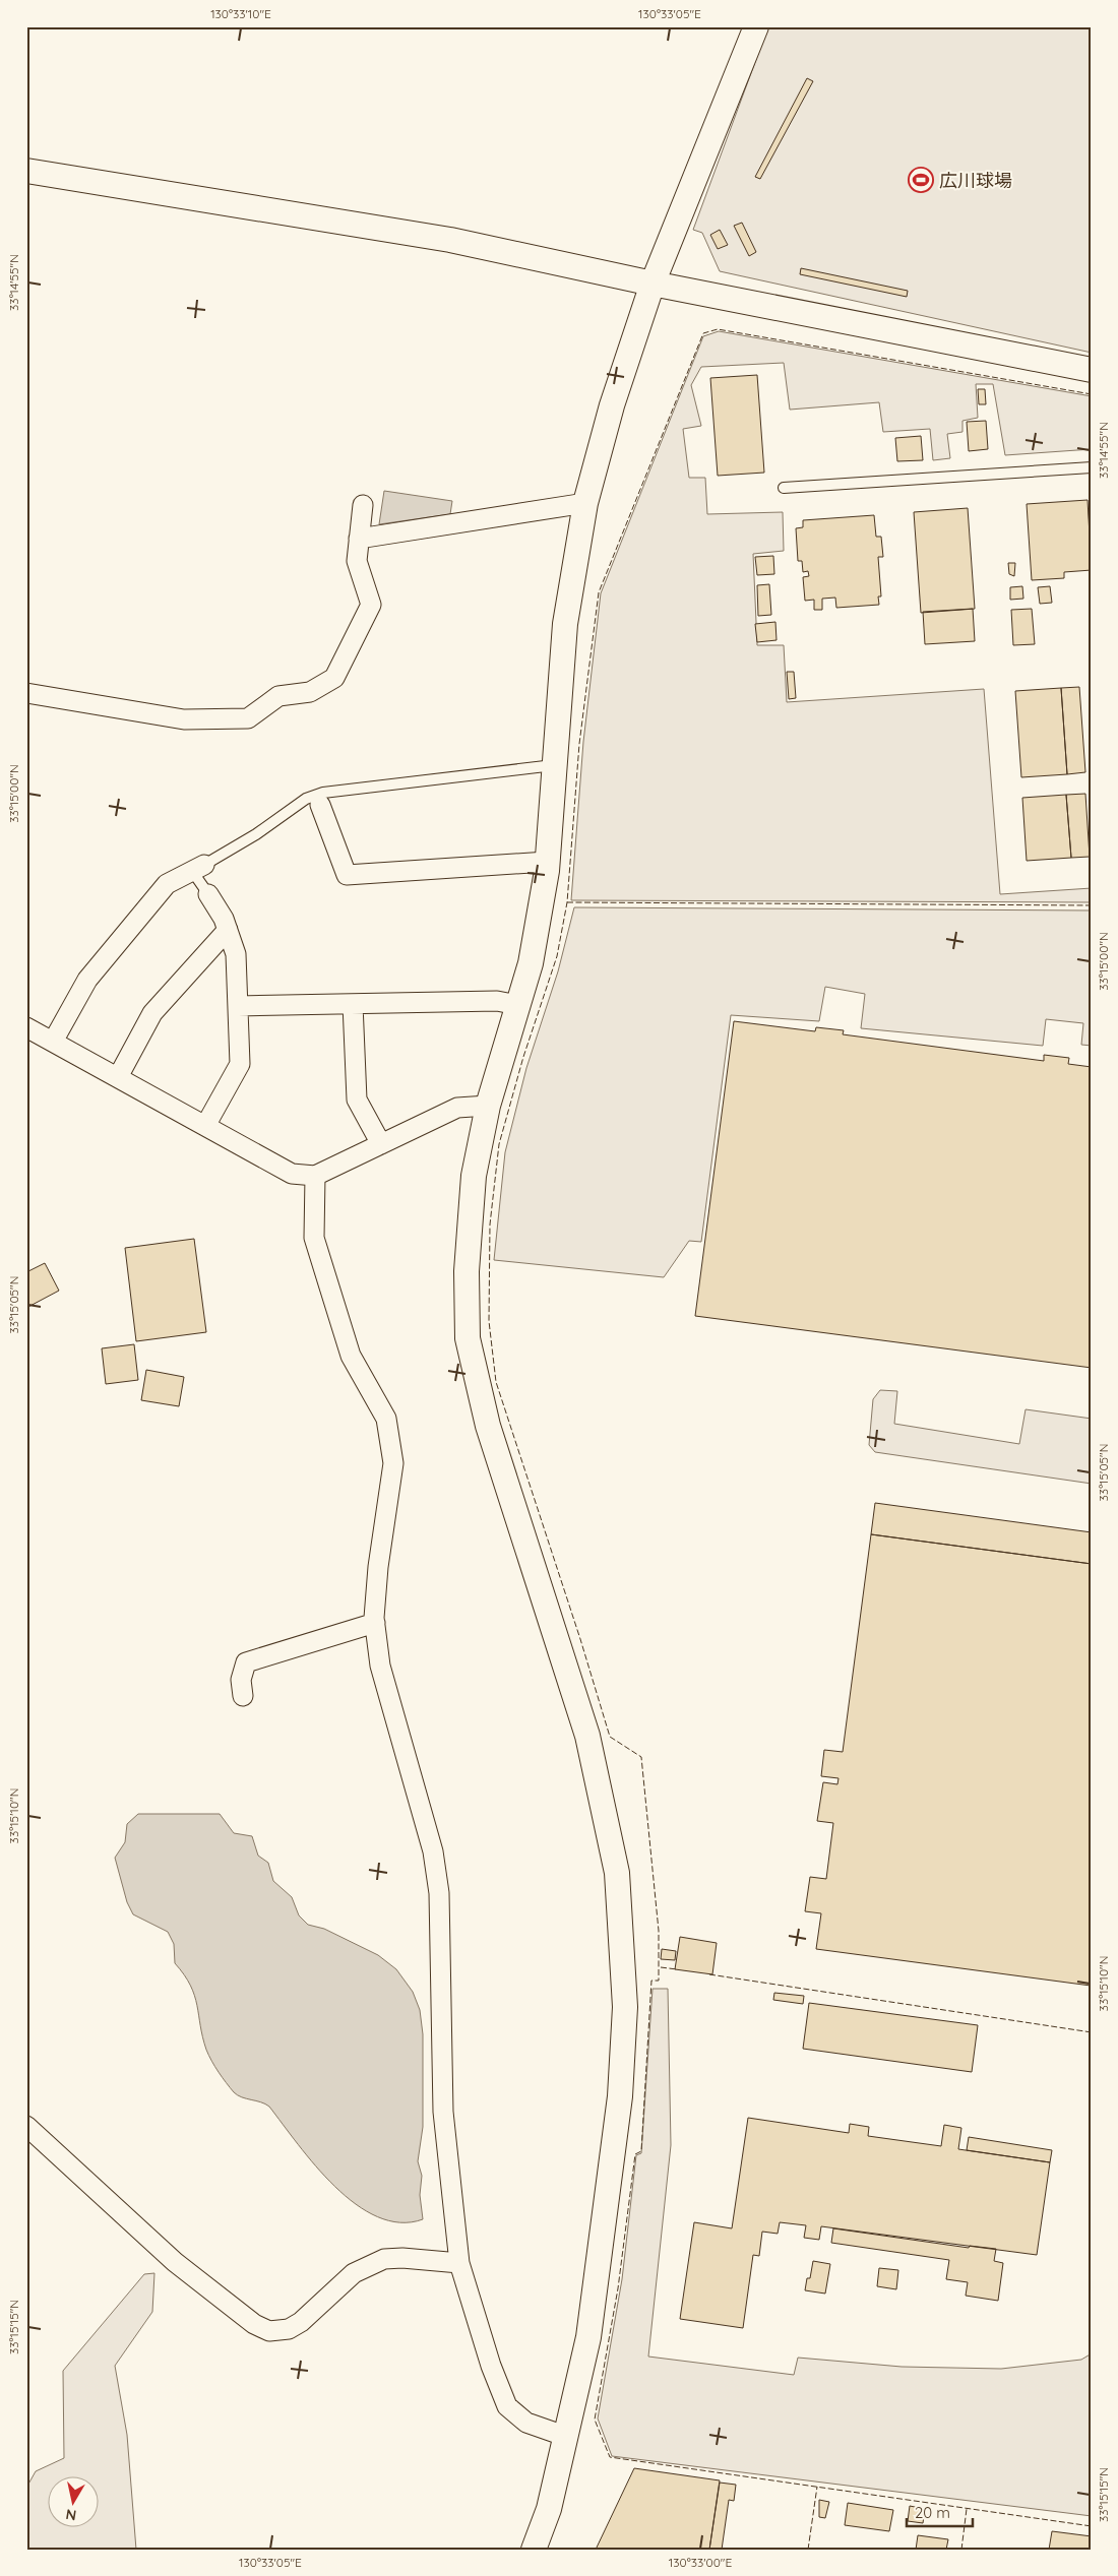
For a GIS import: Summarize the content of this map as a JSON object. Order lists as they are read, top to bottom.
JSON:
{
  "places": {
    "sports": ["広川球場"]
  },
  "scale_bar": "20 m",
  "north": "bottom",
  "coordinates": [
    "130°33'10\"E",
    "130°33'05\"E",
    "33°14'55\"N",
    "33°15'00\"N",
    "33°15'05\"N",
    "33°15'10\"N",
    "33°15'15\"N",
    "130°33'00\"E"
  ]
}
